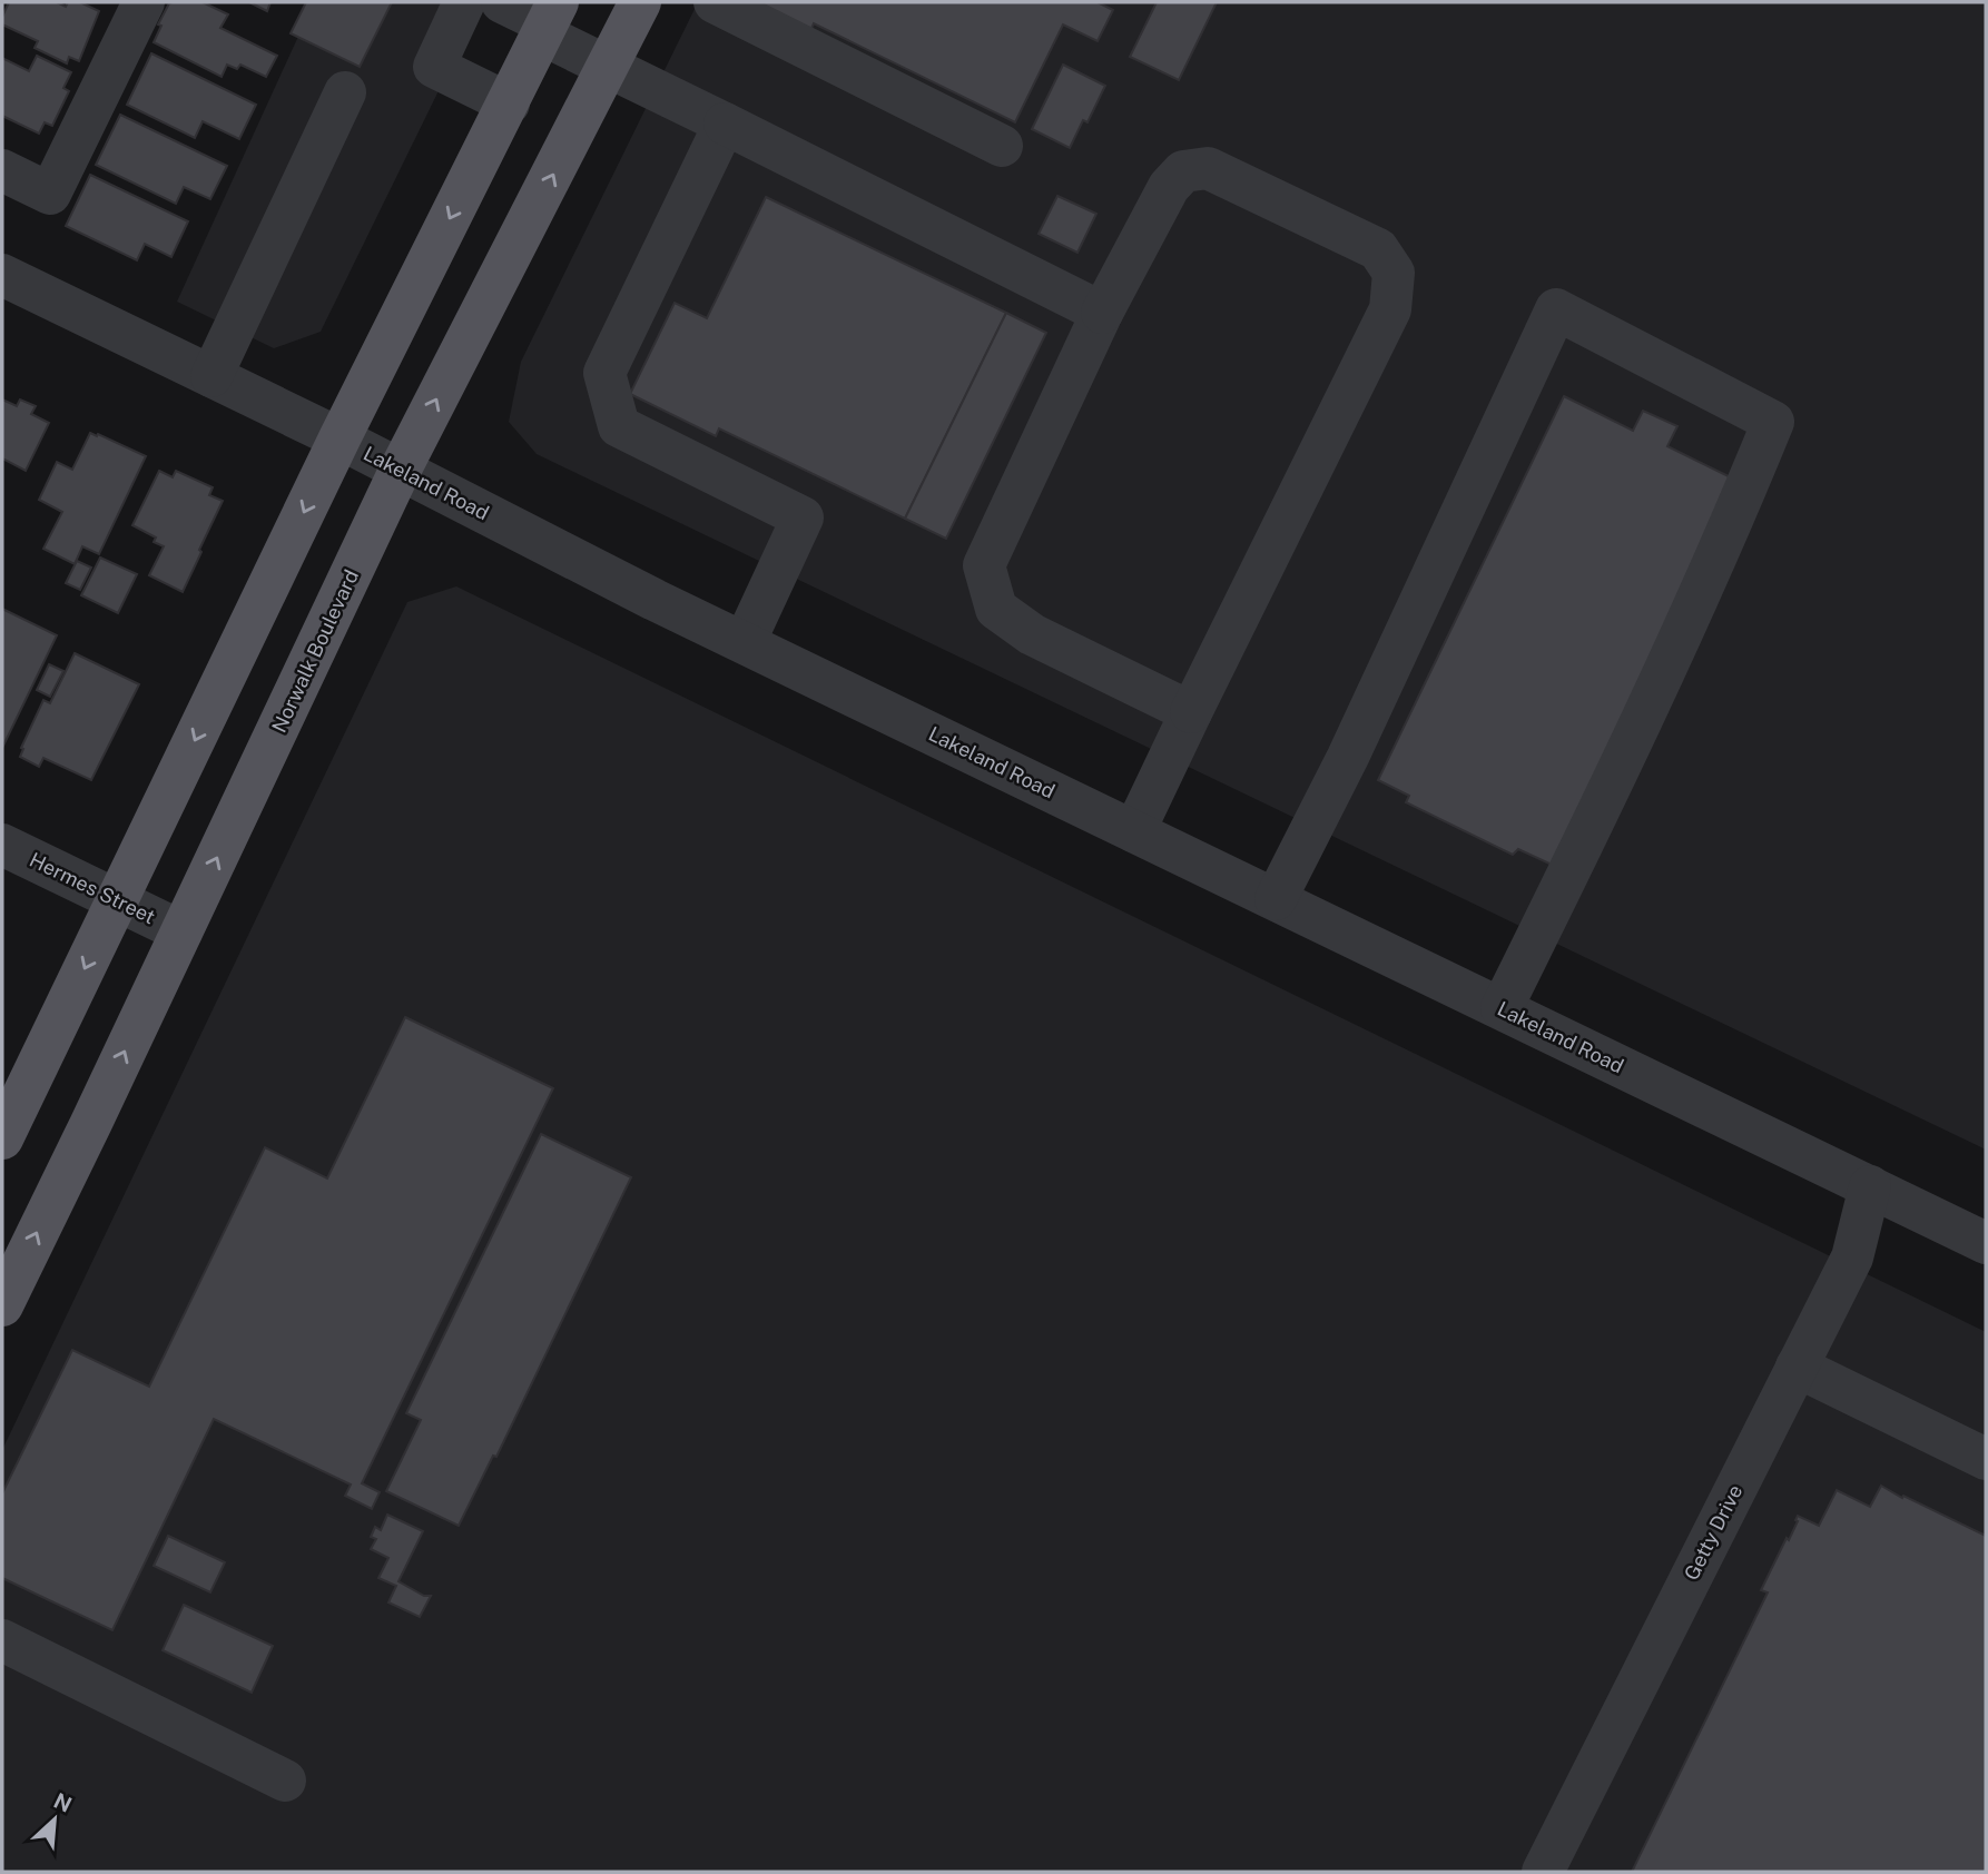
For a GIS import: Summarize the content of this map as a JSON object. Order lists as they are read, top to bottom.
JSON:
{
  "streets": {
    "main road": ["Norwalk Boulevard"],
    "street": ["Lakeland Road", "Hermes Street", "Getty Drive"]
  },
  "crossings": [
    ["Lakeland Road", "Norwalk Boulevard"],
    ["Lakeland Road", "Getty Drive"],
    ["Norwalk Boulevard", "Hermes Street"]
  ],
  "north": "top right"
}
